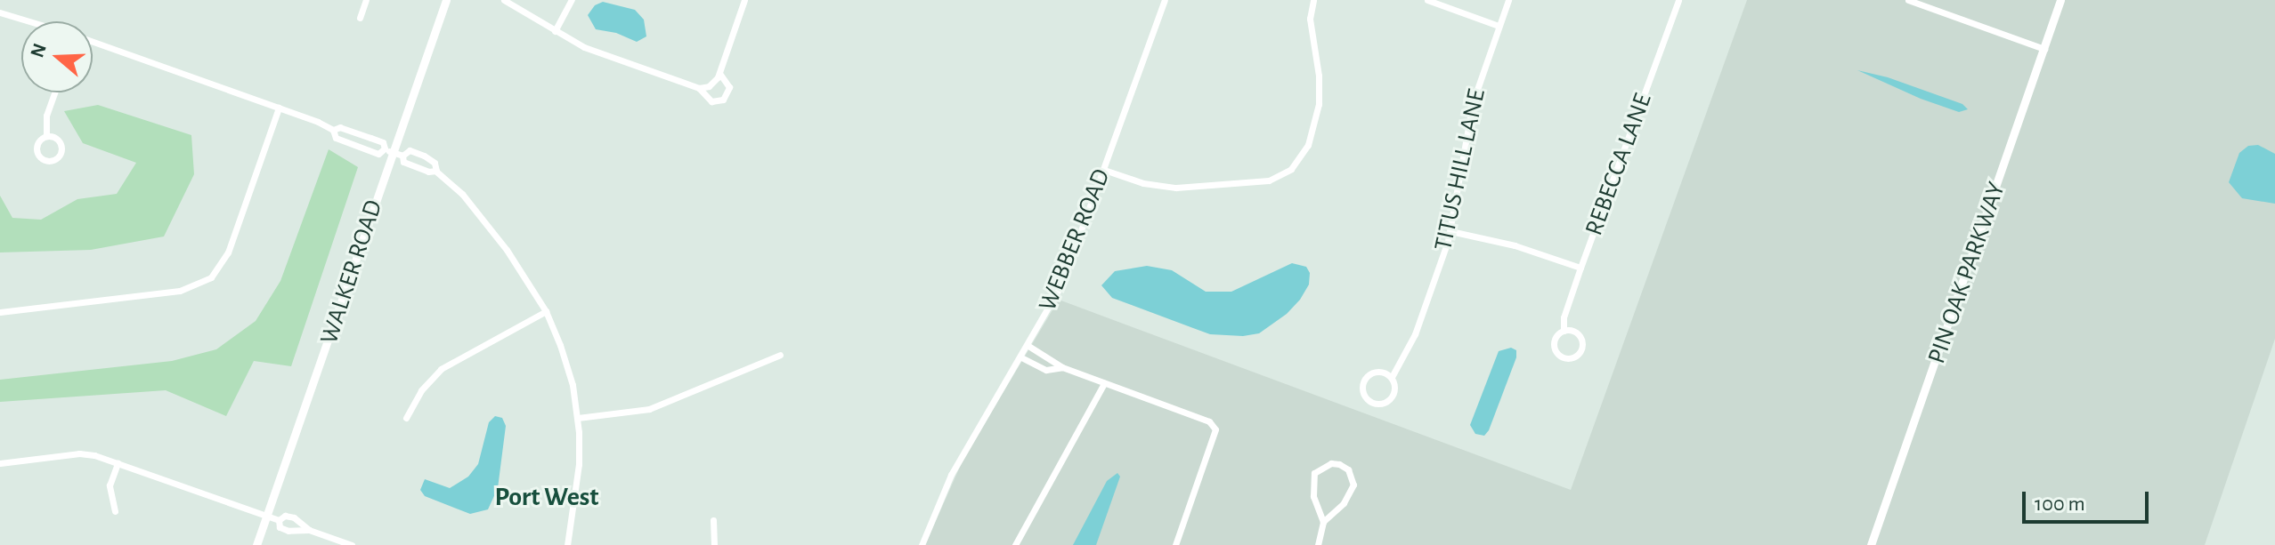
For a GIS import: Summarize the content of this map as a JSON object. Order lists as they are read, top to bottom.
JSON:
{
  "streets": {
    "street": [
      "REBECCA LANE",
      "TITUS HILL LANE",
      "WEBBER ROAD",
      "WALKER ROAD",
      "PIN OAK PARKWAY"
    ]
  },
  "districts": ["Port West"],
  "scale_bar": "100 m",
  "north": "left"
}
